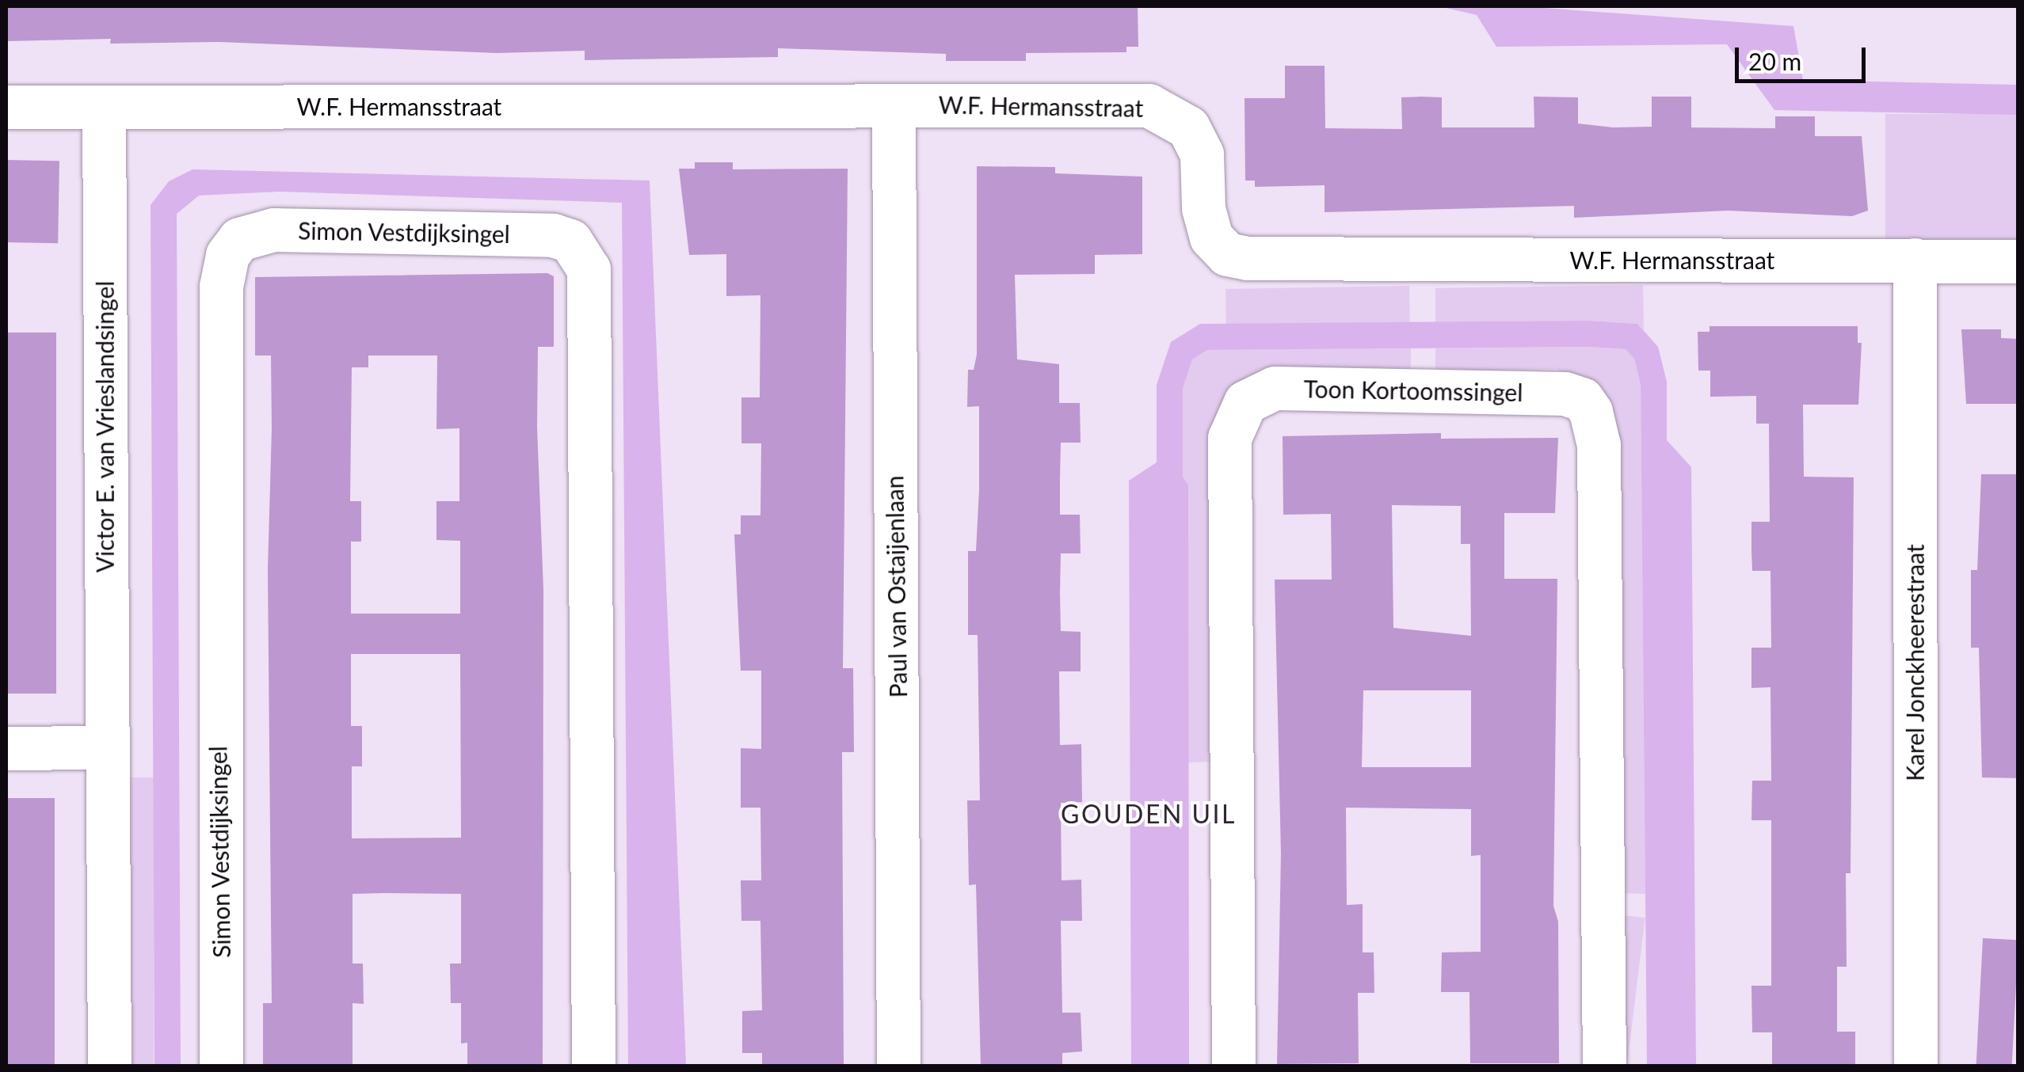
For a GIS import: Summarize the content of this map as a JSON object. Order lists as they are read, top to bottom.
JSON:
{
  "streets": {
    "street": [
      "W.F. Hermansstraat",
      "Simon Vestdijksingel",
      "Toon Kortoomssingel",
      "Victor E. van Vrieslandsingel",
      "Paul van Ostaijenlaan",
      "Karel Jonckheerestraat"
    ]
  },
  "crossings": [
    ["W.F. Hermansstraat", "Victor E. van Vrieslandsingel"],
    ["W.F. Hermansstraat", "Paul van Ostaijenlaan"],
    ["W.F. Hermansstraat", "Karel Jonckheerestraat"]
  ],
  "districts": ["GOUDEN UIL"],
  "scale_bar": "20 m"
}
